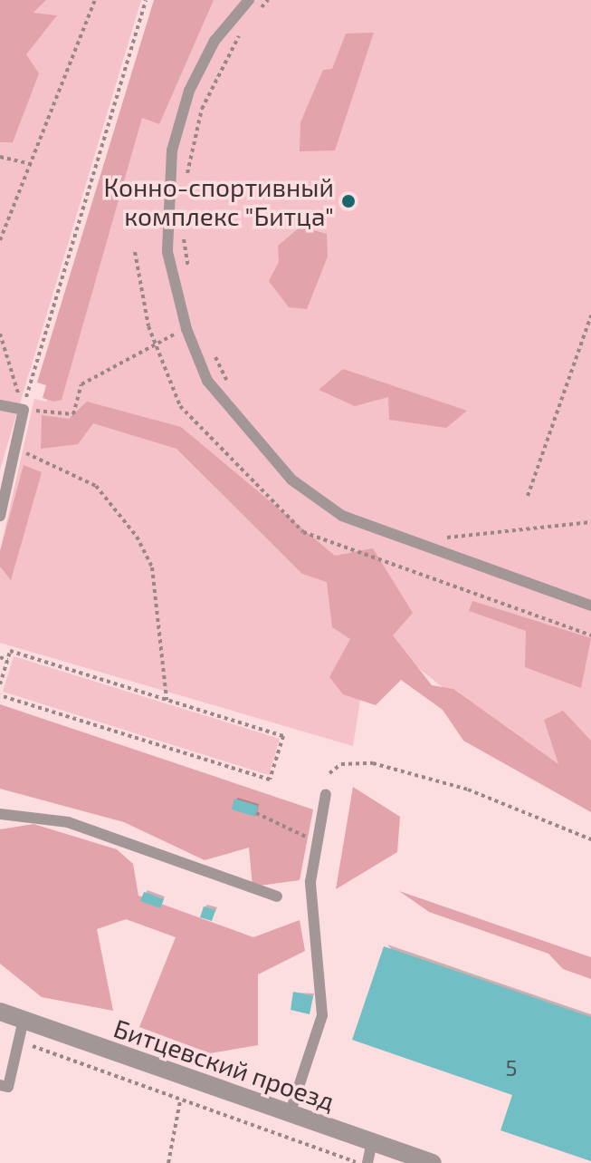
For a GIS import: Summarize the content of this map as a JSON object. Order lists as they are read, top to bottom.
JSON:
{
  "streets": {
    "street": ["Битцевский проезд"]
  },
  "places": ["Конно-спортивный комплекс \"Битца\""],
  "house_numbers": ["5"]
}
